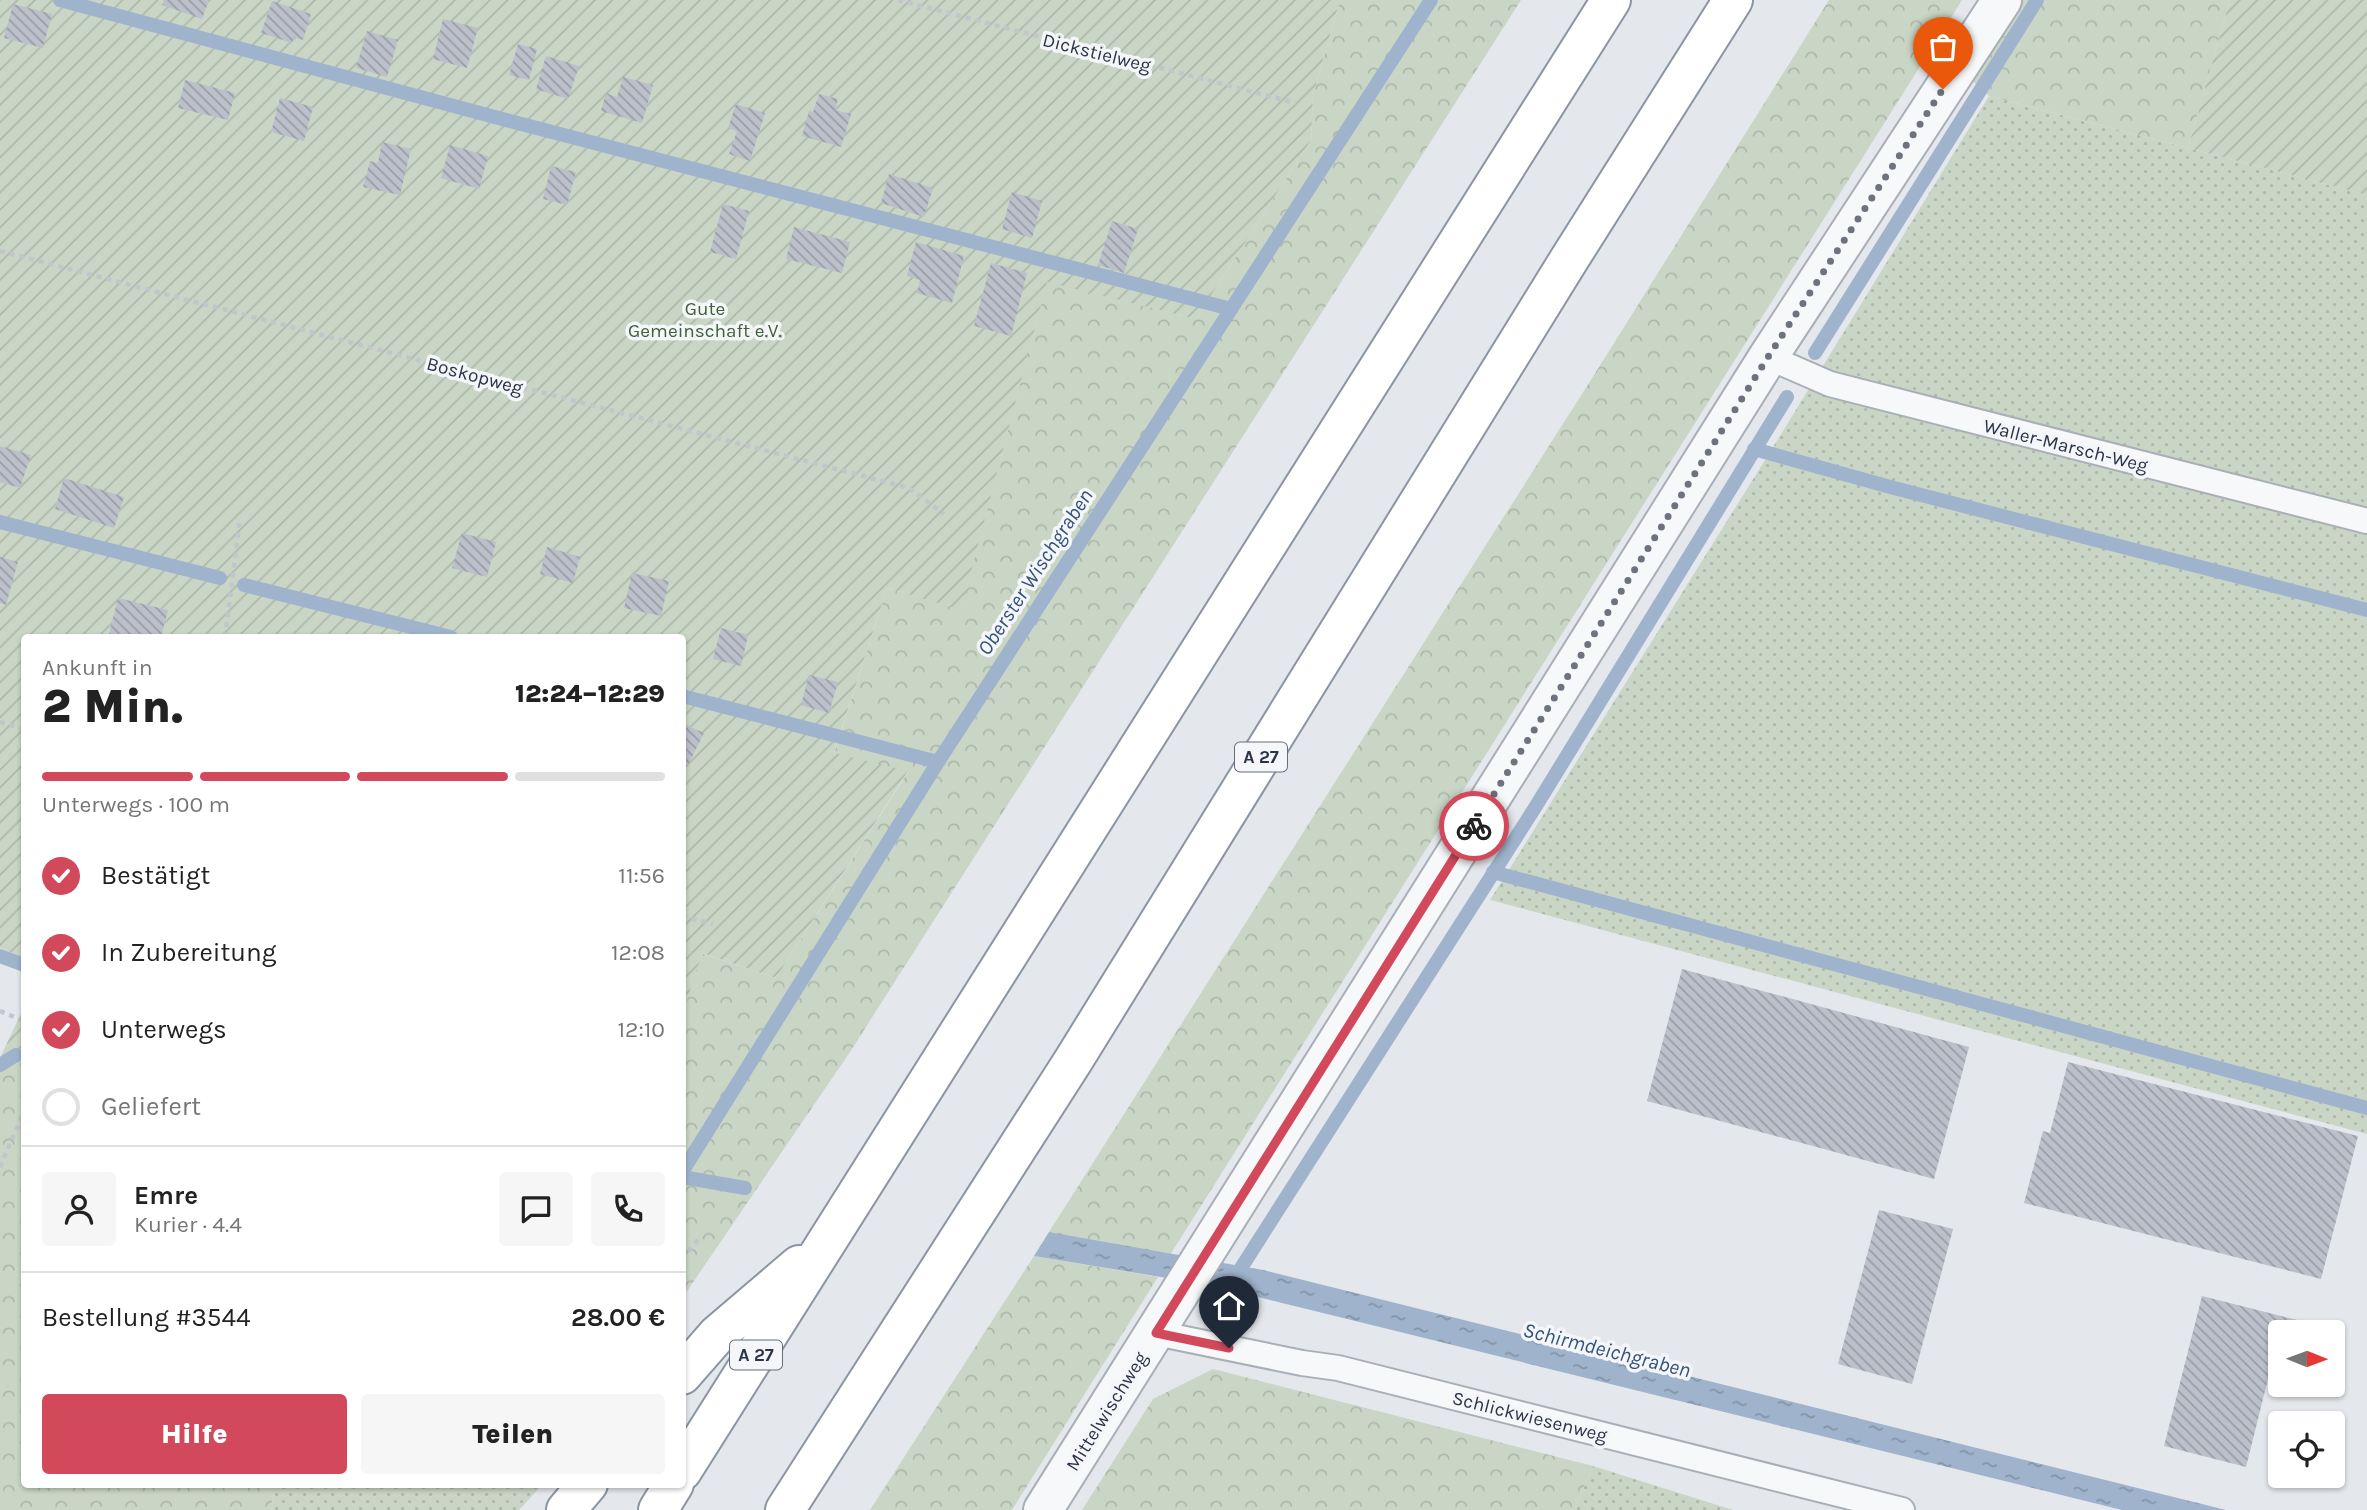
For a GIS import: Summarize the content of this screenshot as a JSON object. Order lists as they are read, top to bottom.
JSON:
{
  "streets": {
    "highway": ["A 27"],
    "street": ["Mittelwischweg"],
    "lane": ["Waller-Marsch-Weg", "Schlickwiesenweg"],
    "path": ["Dickstielweg", "Boskopweg"]
  },
  "crossings": [
    ["Waller-Marsch-Weg", "Mittelwischweg"],
    ["Mittelwischweg", "Schlickwiesenweg"]
  ],
  "water": ["Oberster Wischgraben", "Schirmdeichgraben"],
  "parks": ["Gute Gemeinschaft e.V."],
  "north": "right",
  "page": {
    "heading": ["2 Min.", "Ankunft in", "12:24–12:29"],
    "panel": [
      "Emre",
      "Kurier · 4.4",
      "Bestellung #3544",
      "28.00 €"
    ],
    "bar": "Unterwegs · 100 m",
    "list": [
      ["Bestätigt", "11:56"],
      ["In Zubereitung", "12:08"],
      ["Unterwegs", "12:10"],
      "Geliefert"
    ],
    "buttons": ["Hilfe", "Teilen"]
  }
}
